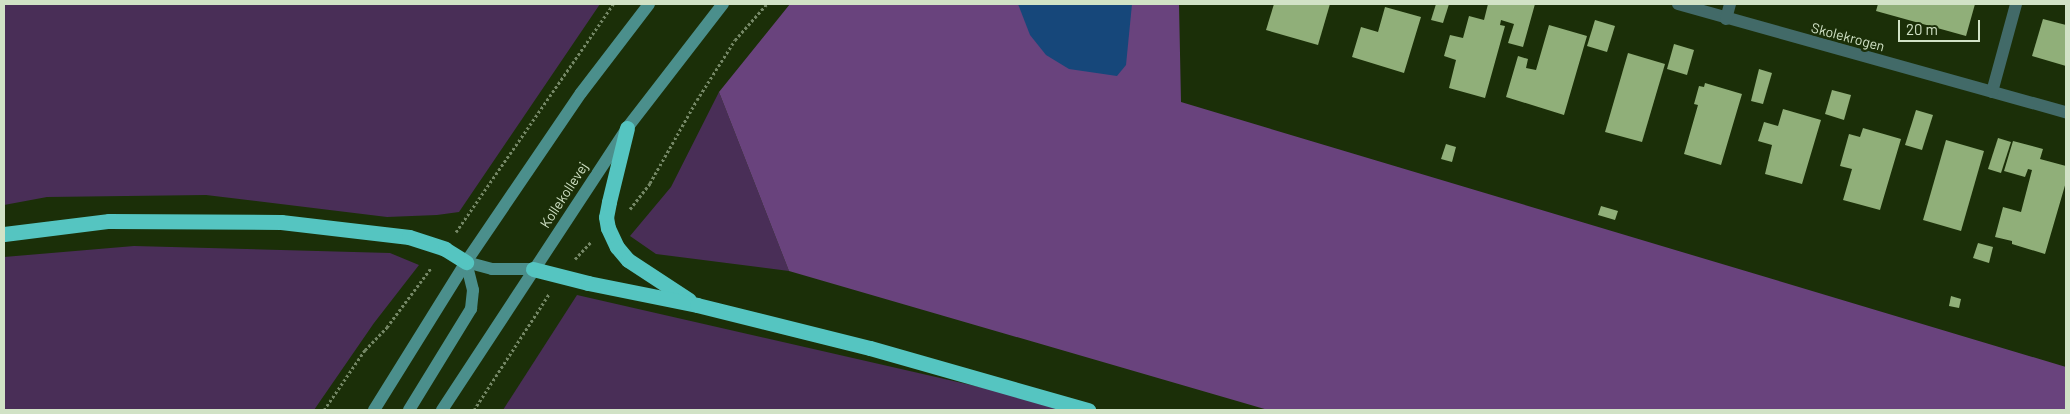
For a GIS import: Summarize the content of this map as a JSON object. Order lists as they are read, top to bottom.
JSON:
{
  "streets": {
    "street": ["Skolekrogen", "Kollekollevej"]
  },
  "scale_bar": "20 m"
}
